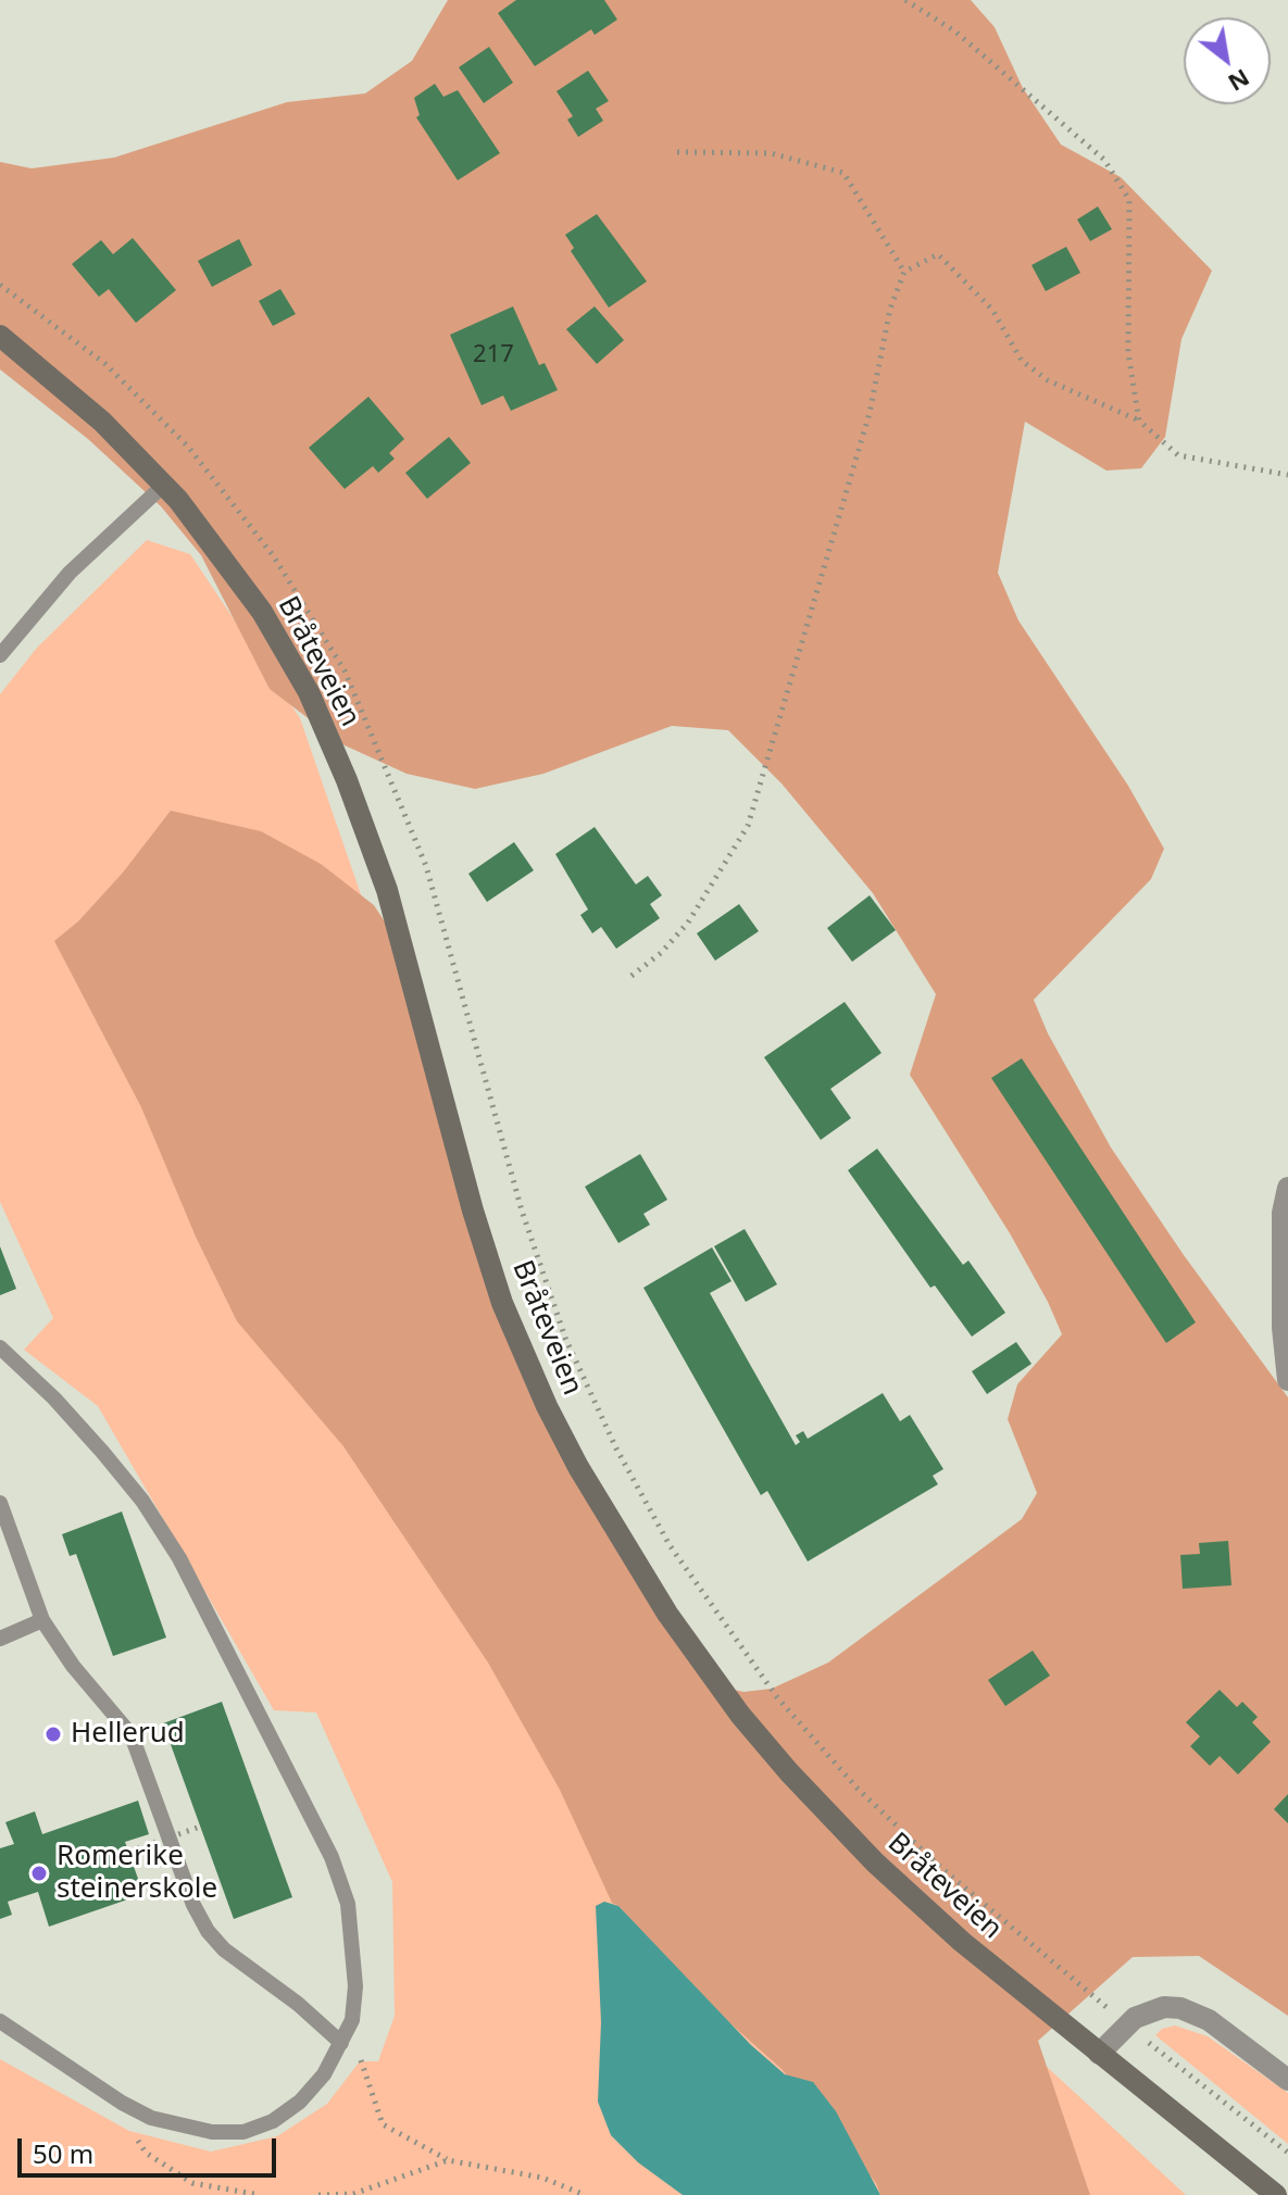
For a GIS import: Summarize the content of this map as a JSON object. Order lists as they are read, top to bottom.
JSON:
{
  "streets": {
    "main road": ["Bråteveien"]
  },
  "places": ["Hellerud", "Romerike steinerskole"],
  "house_numbers": ["217"],
  "scale_bar": "50 m",
  "north": "bottom right"
}
